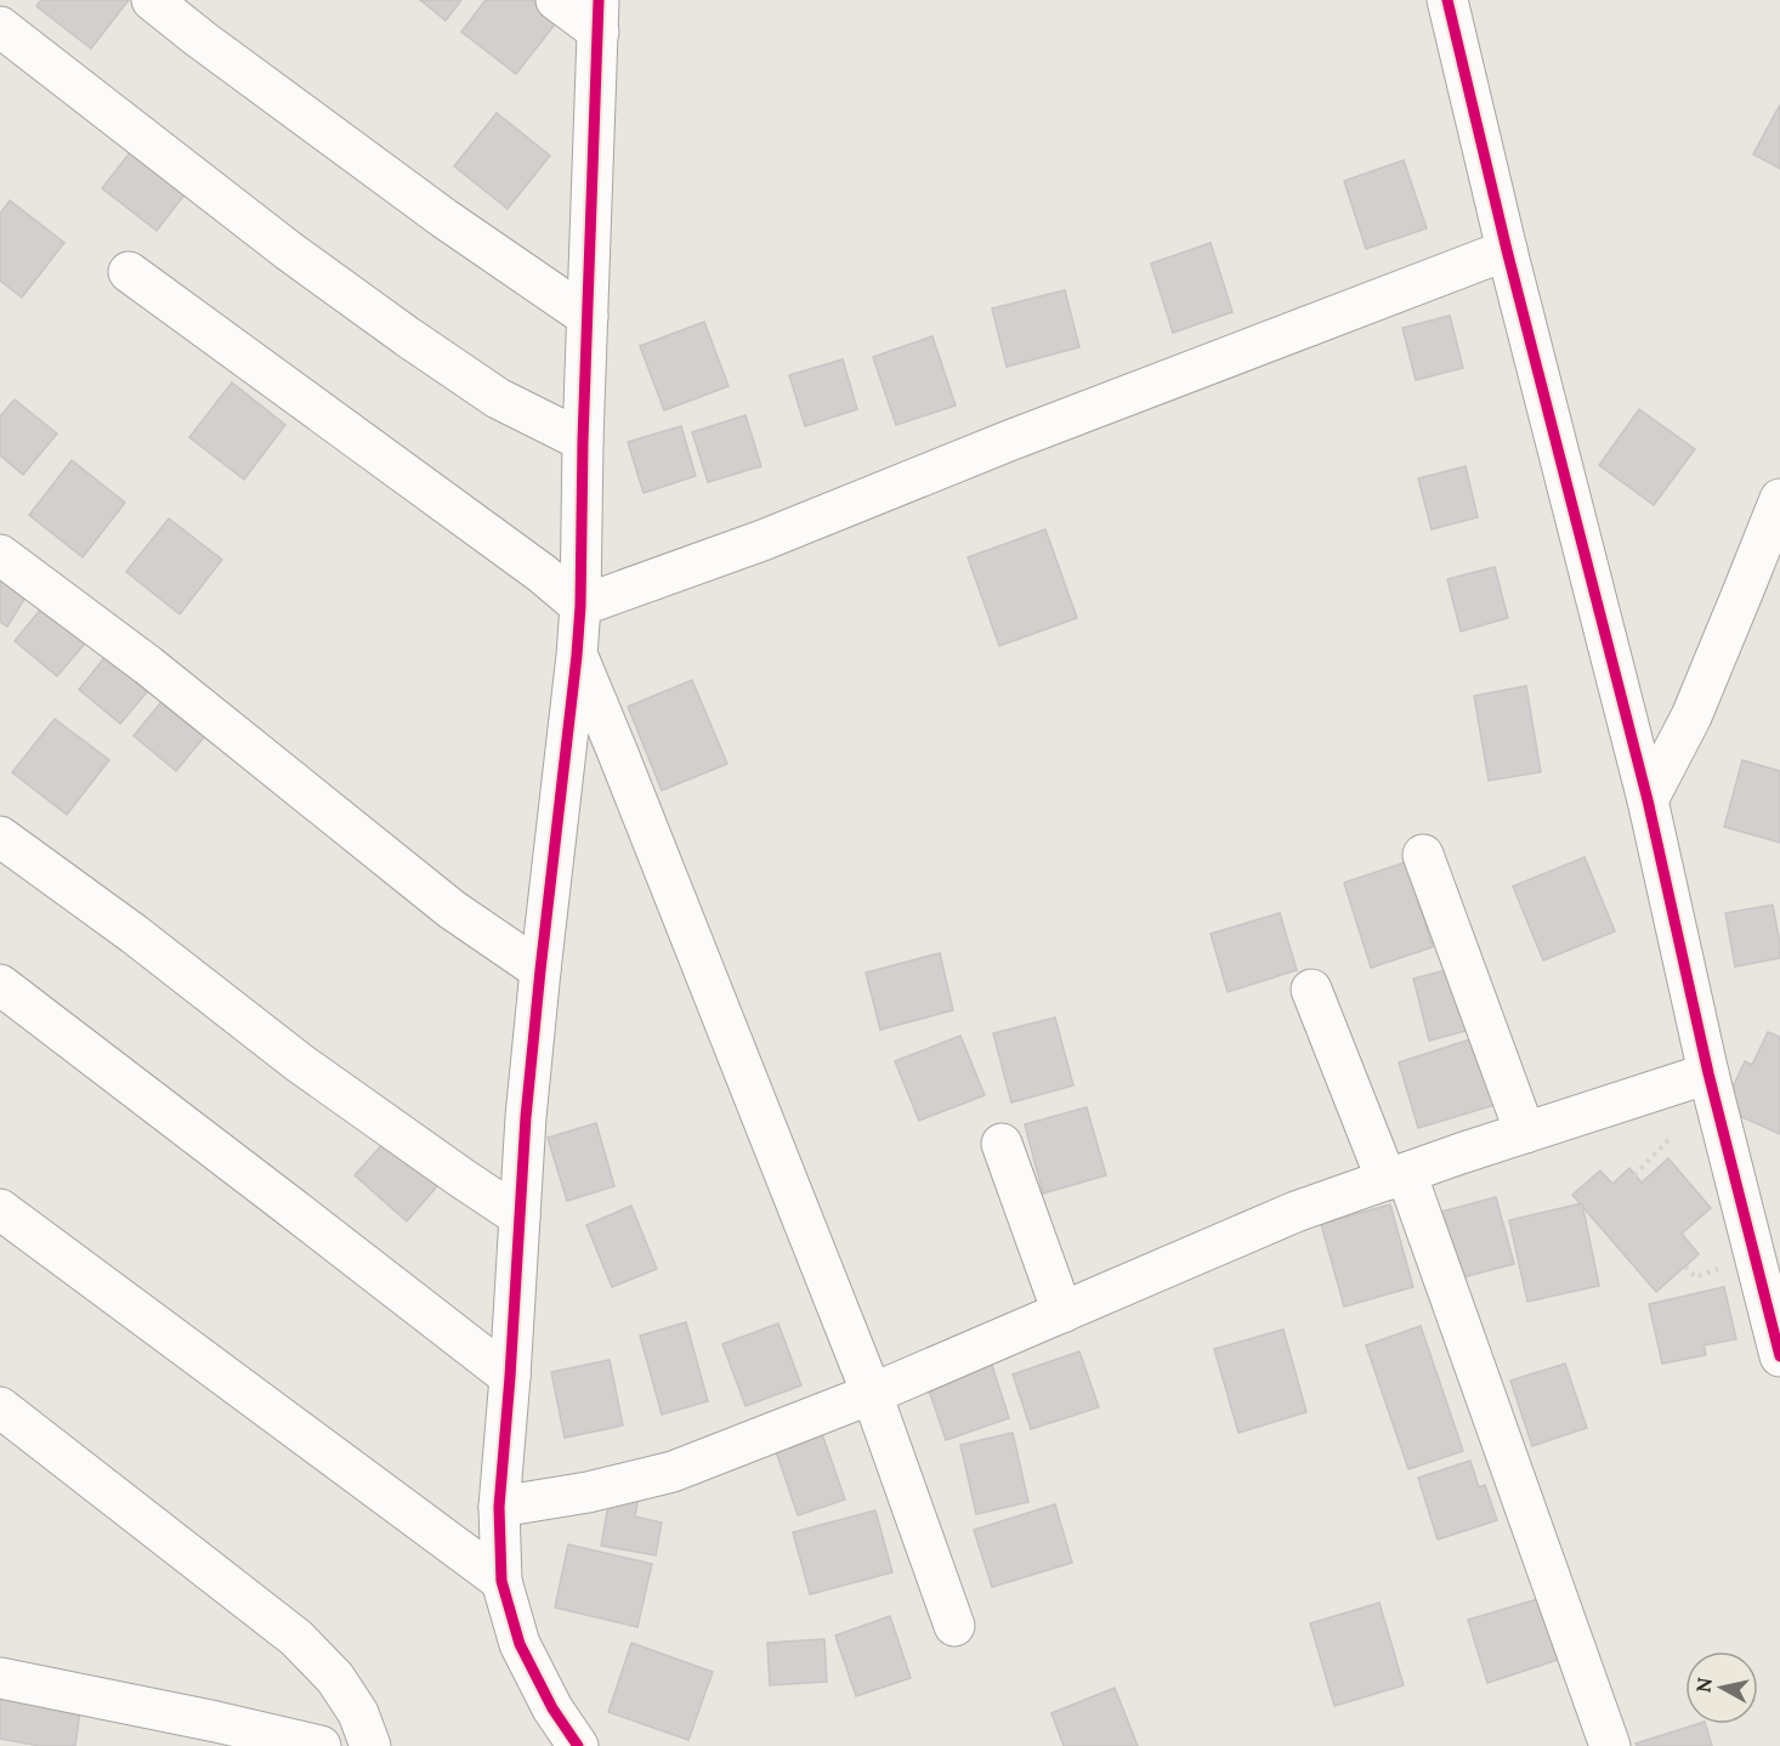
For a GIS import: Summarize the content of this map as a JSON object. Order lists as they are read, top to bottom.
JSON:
{
  "north": "left"
}
